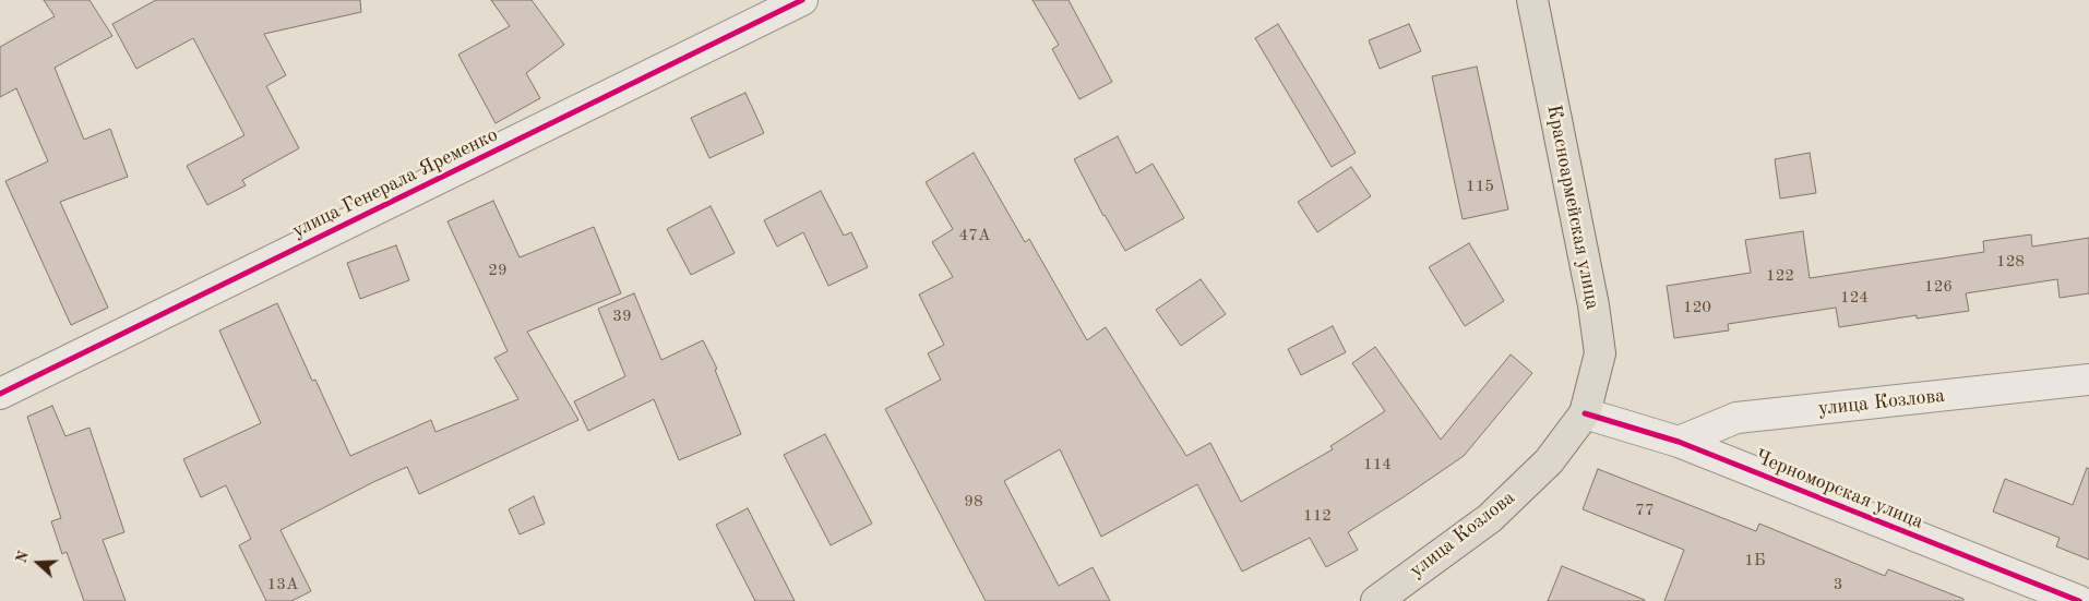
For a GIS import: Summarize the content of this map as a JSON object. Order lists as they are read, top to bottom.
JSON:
{
  "streets": {
    "main road": ["Красноармейская улица", "улица Козлова"],
    "street": ["улица Генерала Яременко", "Черноморская улица"]
  },
  "crossings": [
    ["Красноармейская улица", "улица Козлова"],
    ["Красноармейская улица", "Черноморская улица"],
    ["улица Козлова", "Черноморская улица"]
  ],
  "house_numbers": [
    "115",
    "47А",
    "128",
    "29",
    "122",
    "126",
    "124",
    "120",
    "39",
    "114",
    "98",
    "77",
    "112",
    "1Б",
    "13А",
    "3"
  ],
  "north": "left"
}
